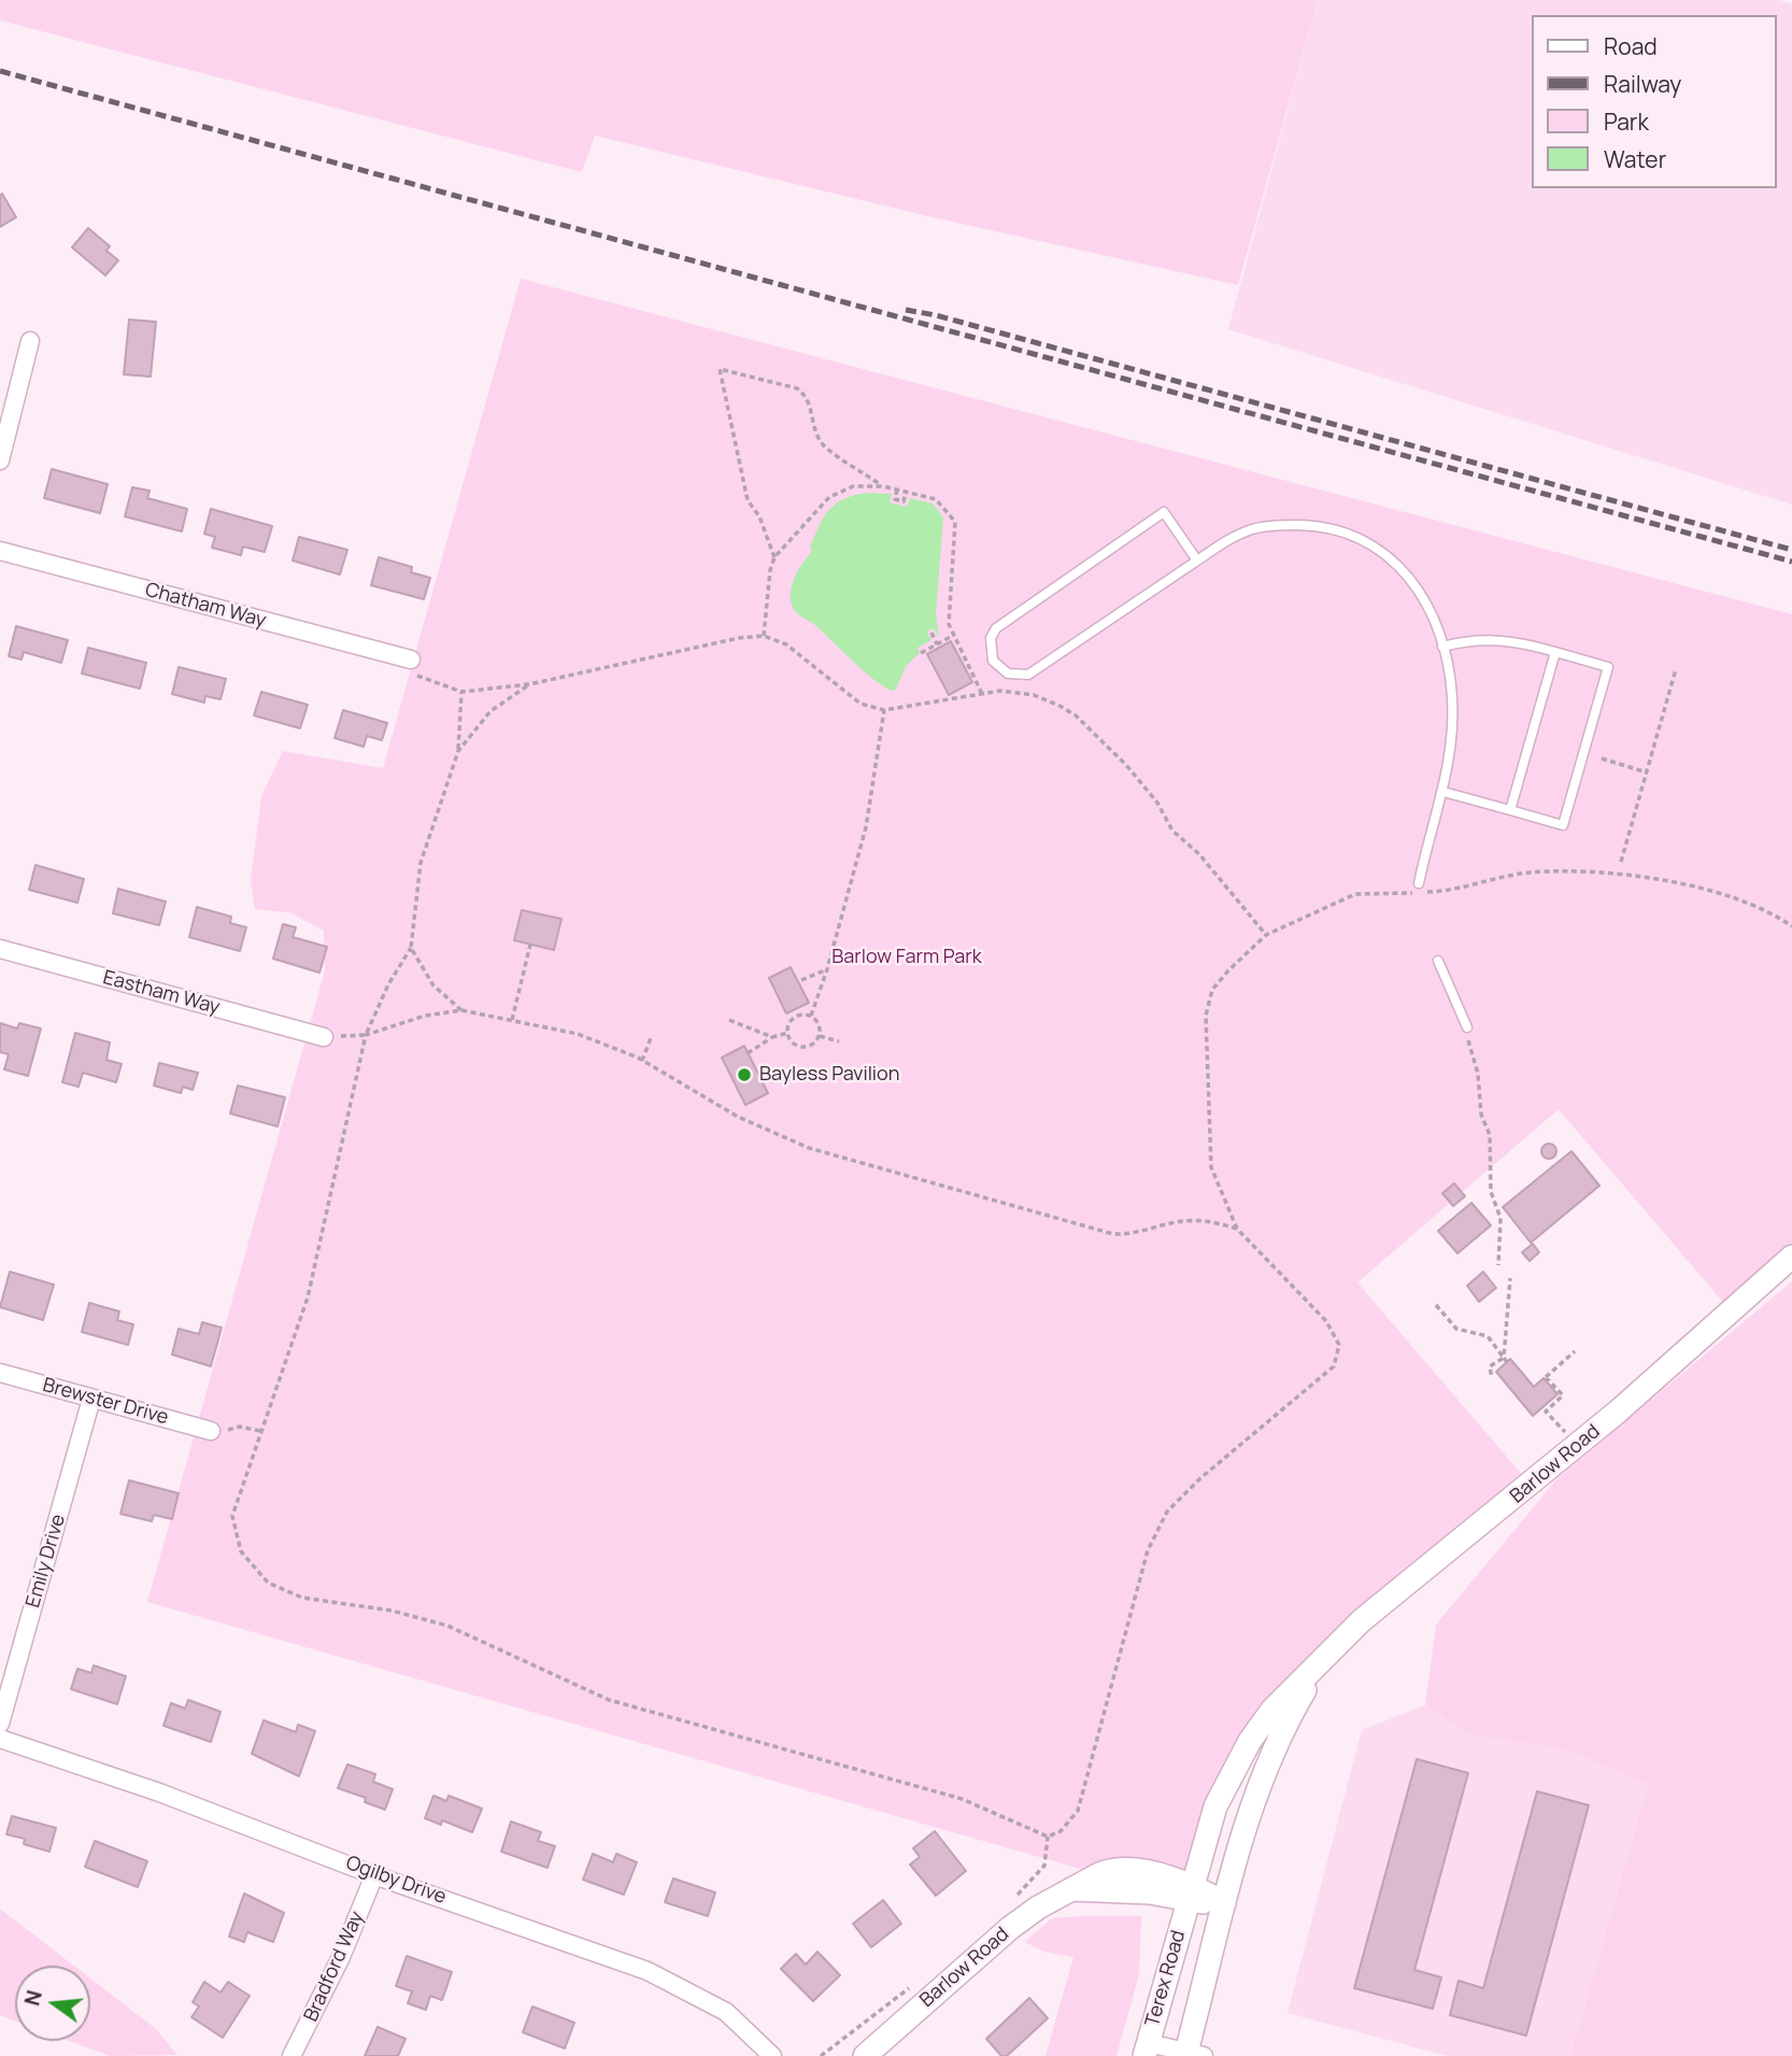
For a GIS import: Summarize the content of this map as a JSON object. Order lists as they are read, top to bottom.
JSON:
{
  "streets": {
    "street": [
      "Chatham Way",
      "Eastham Way",
      "Brewster Drive",
      "Barlow Road",
      "Emily Drive",
      "Ogilby Drive",
      "Bradford Way",
      "Terex Road"
    ]
  },
  "crossings": [
    ["Brewster Drive", "Emily Drive"],
    ["Barlow Road", "Terex Road"],
    ["Ogilby Drive", "Bradford Way"]
  ],
  "parks": ["Barlow Farm Park"],
  "places": ["Bayless Pavilion"],
  "legend": [
    "Road",
    "Railway",
    "Park",
    "Water"
  ],
  "north": "left"
}
